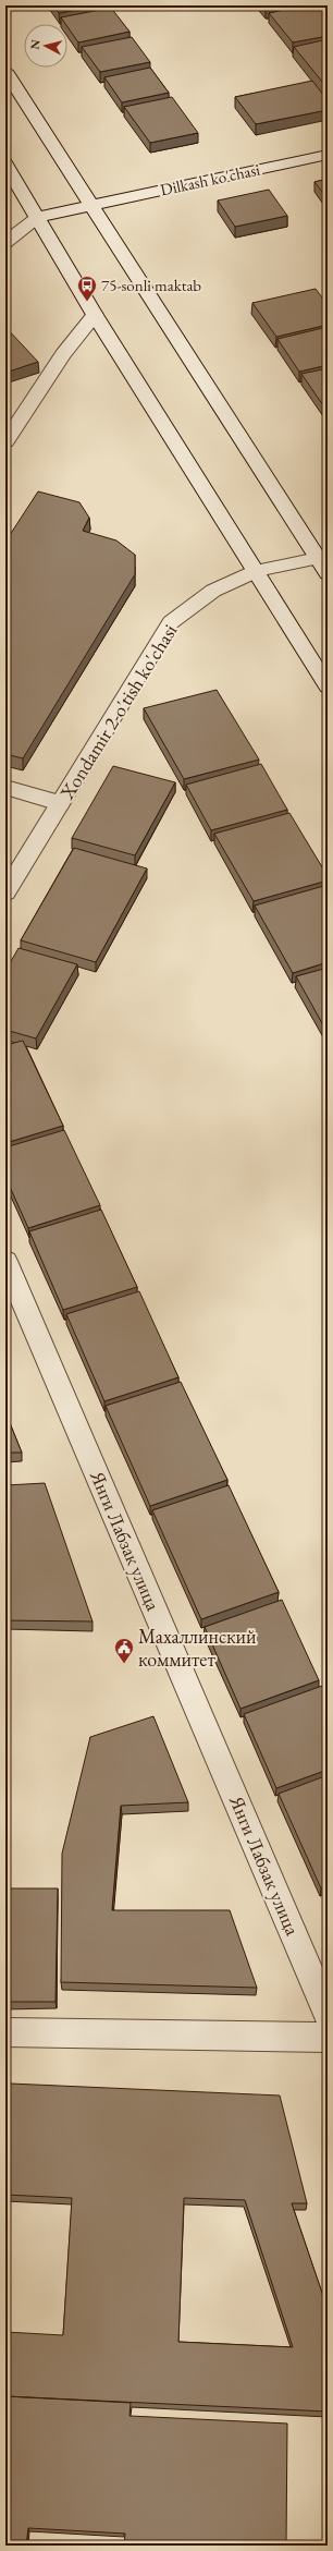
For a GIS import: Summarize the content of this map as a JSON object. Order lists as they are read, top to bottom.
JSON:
{
  "streets": {
    "main road": ["Dilkash ko'chasi", "Xondamir 2-o'tish ko'chasi", "Янги Лабзак улица"]
  },
  "places": {
    "bus stop": ["75-sonli maktab"],
    "public building": ["Махаллинский коммитет"]
  },
  "north": "left"
}
